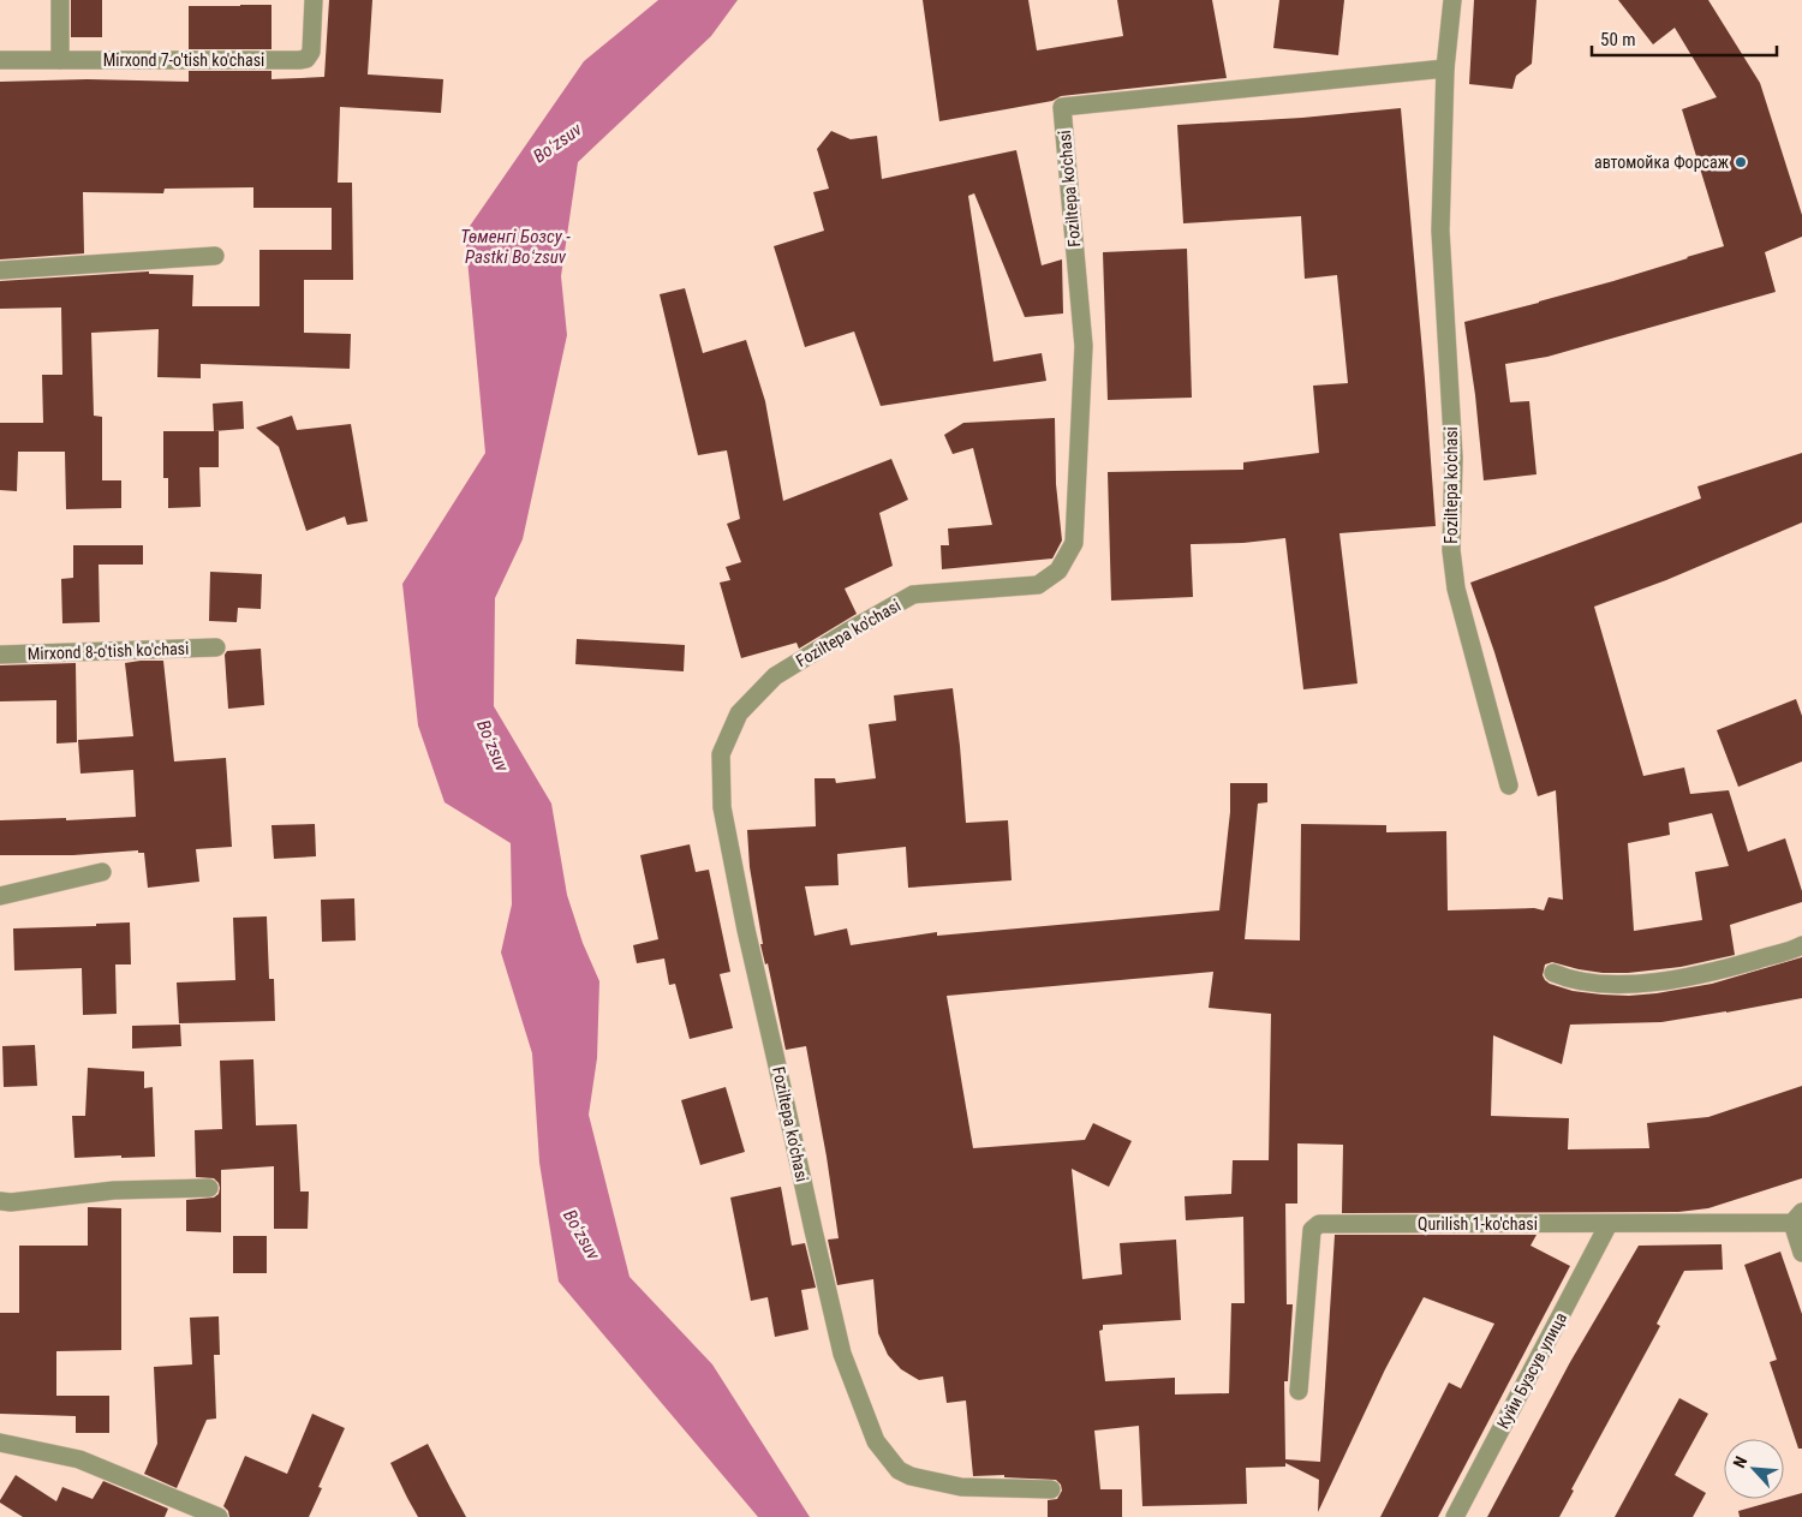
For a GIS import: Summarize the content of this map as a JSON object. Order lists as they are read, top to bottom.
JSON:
{
  "streets": {
    "street": [
      "Mirxond 7-o'tish ko'chasi",
      "Foziltepa ko'chasi",
      "Mirxond 8-o'tish ko'chasi",
      "Qurilish 1-ko'chasi",
      "Куйи Бузсув улица"
    ]
  },
  "crossings": [
    ["Qurilish 1-ko'chasi", "Куйи Бузсув улица"]
  ],
  "water": ["Boʻzsuv", "Төменгі Бозсу - Pastki Boʻzsuv"],
  "places": ["автомойка Форсаж"],
  "scale_bar": "50 m",
  "north": "top left"
}
